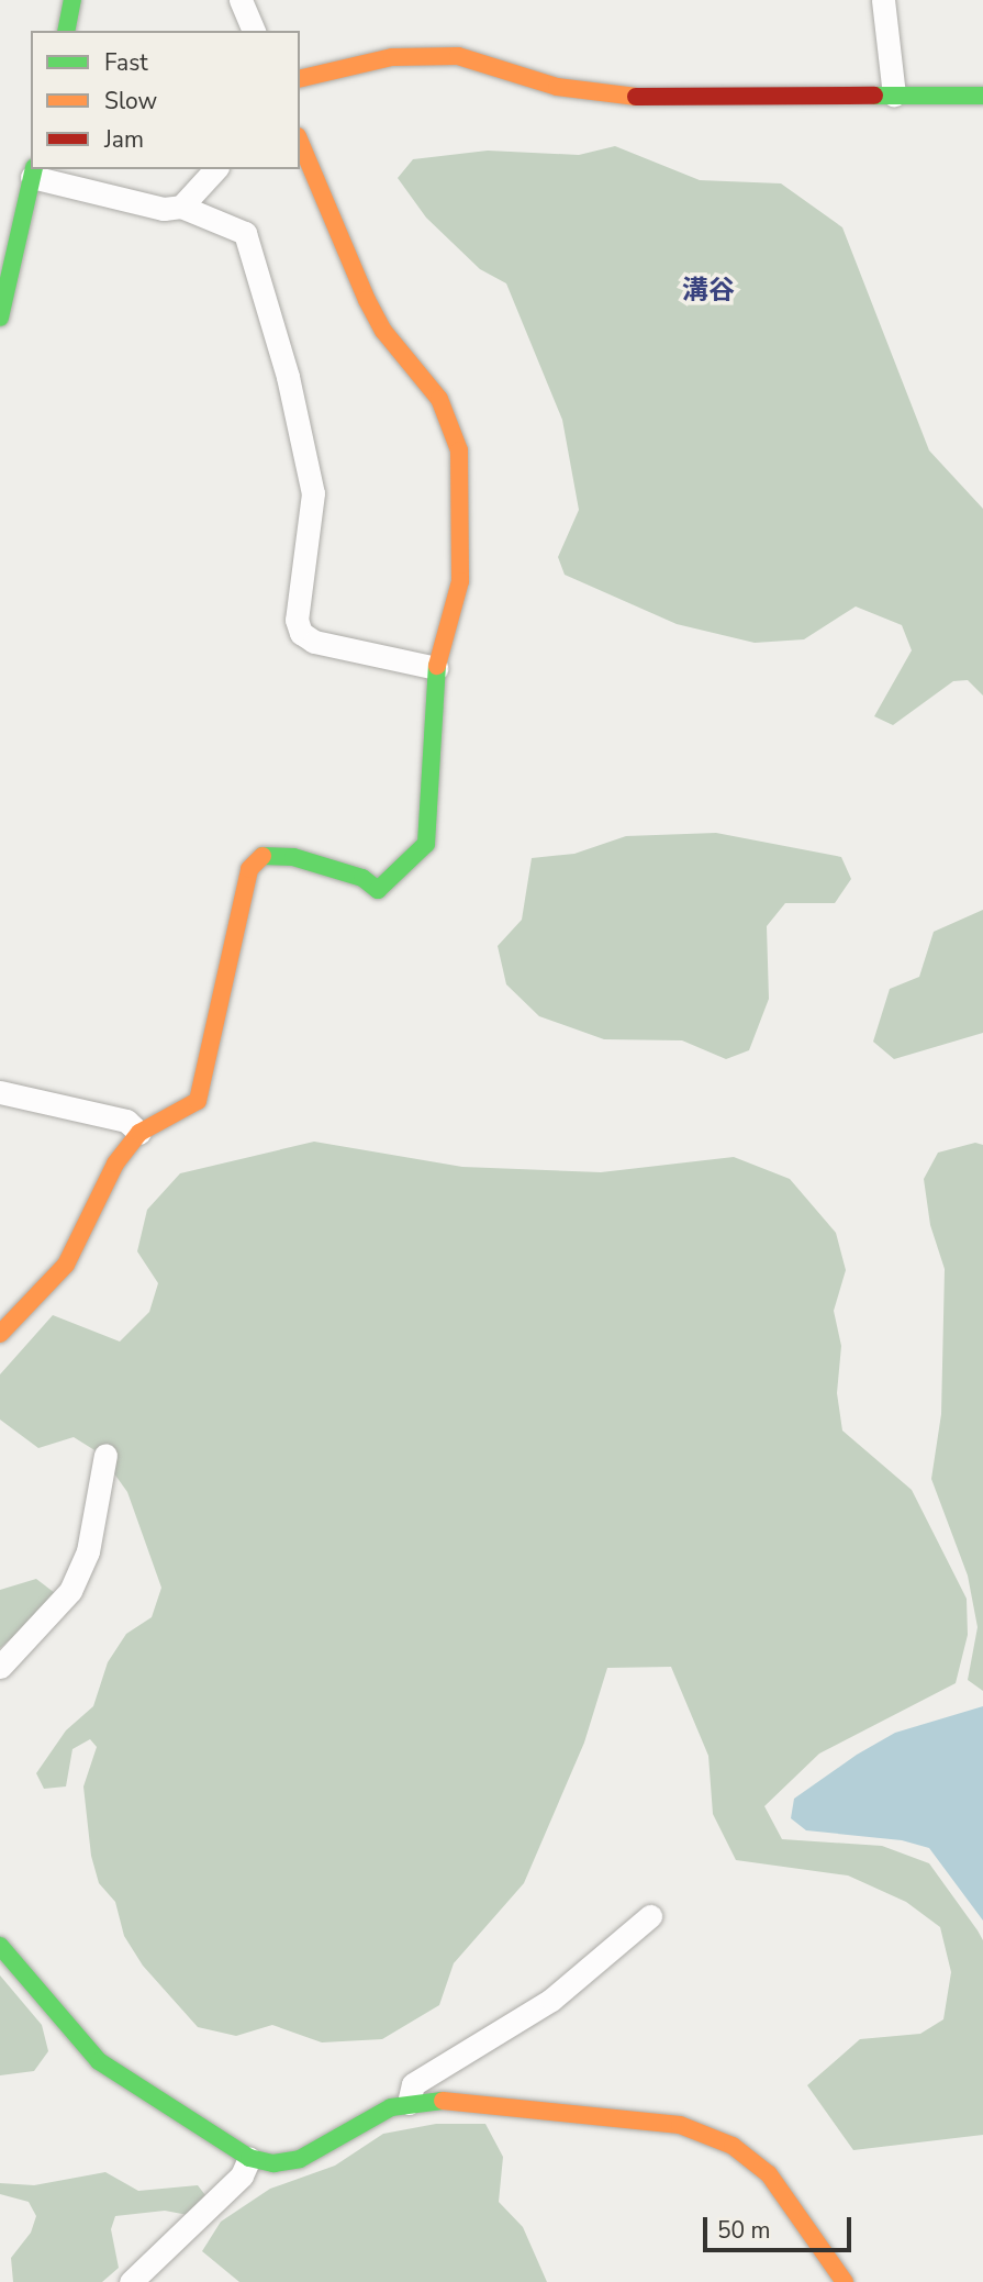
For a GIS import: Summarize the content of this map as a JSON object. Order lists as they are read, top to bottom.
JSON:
{
  "districts": ["溝谷"],
  "legend": ["Fast", "Slow", "Jam"],
  "scale_bar": "50 m"
}
